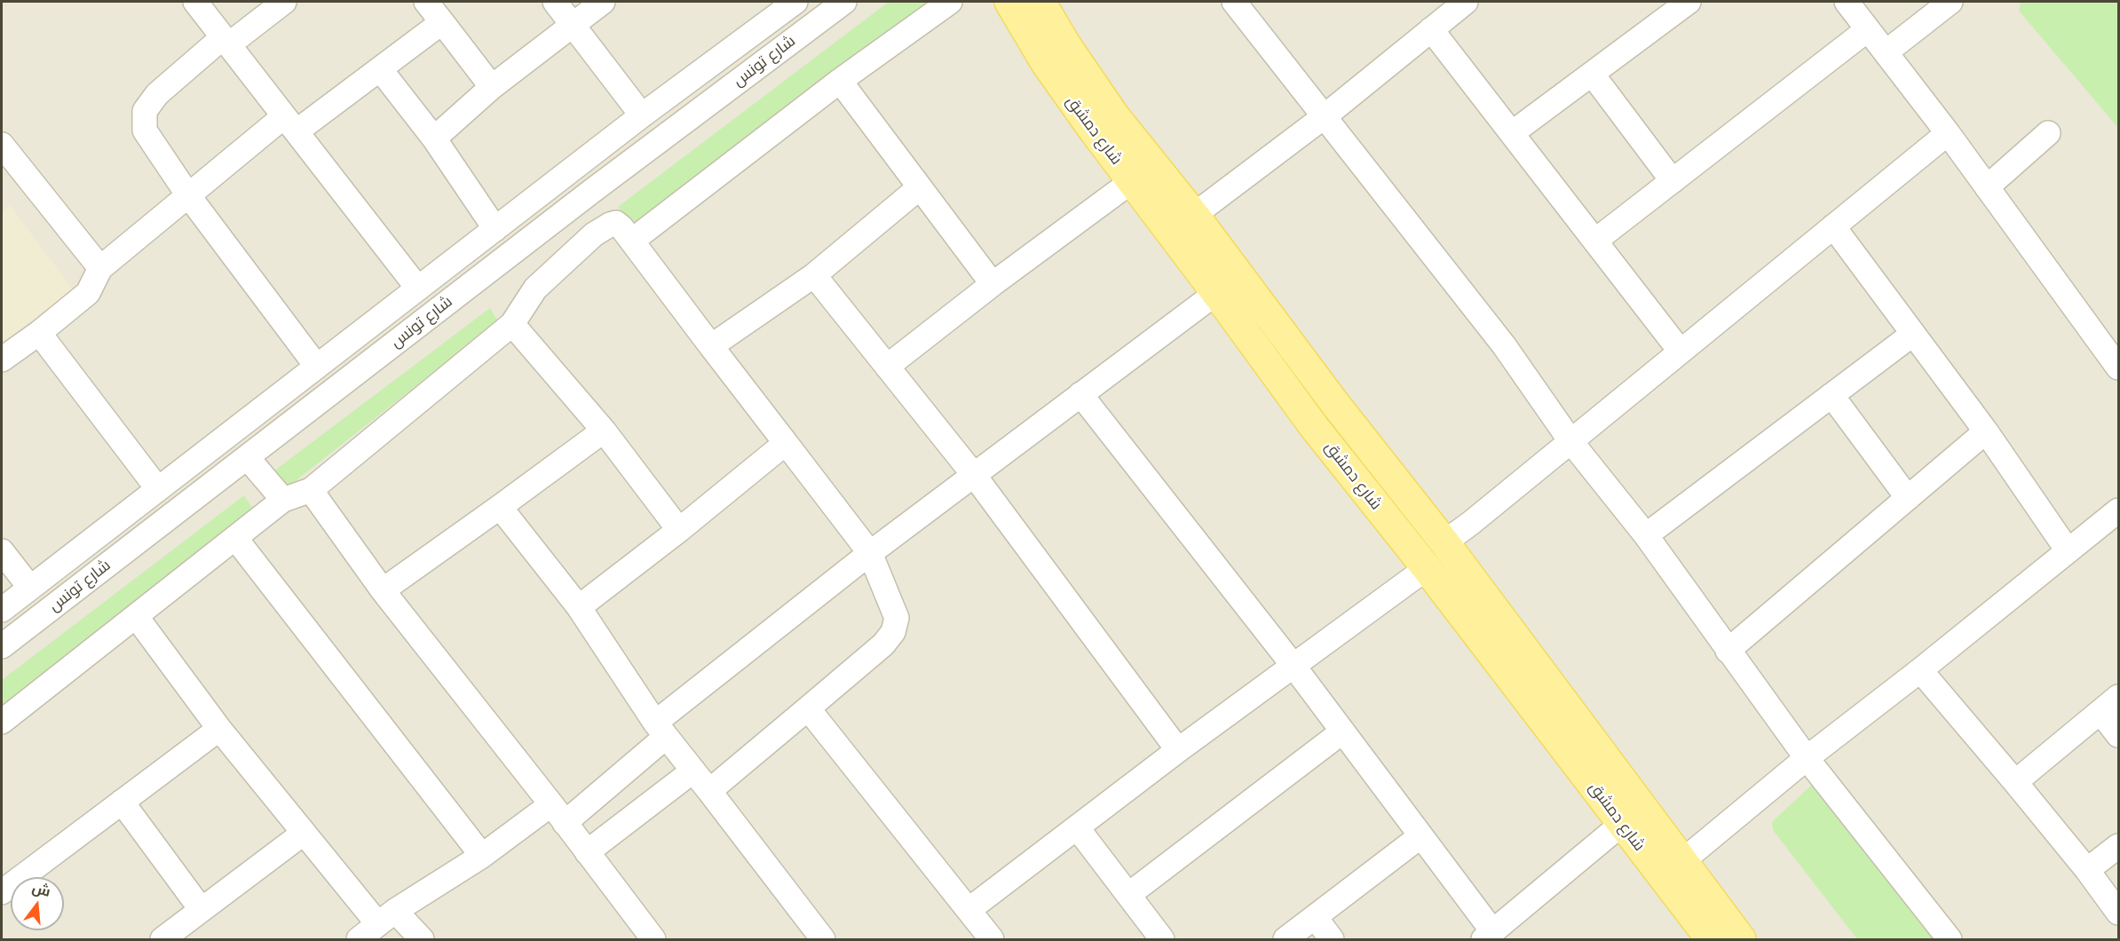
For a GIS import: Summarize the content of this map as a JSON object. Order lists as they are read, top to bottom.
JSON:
{
  "streets": {
    "main road": ["شارع دمشق"],
    "street": ["شارع تونس"]
  },
  "north": "top"
}
